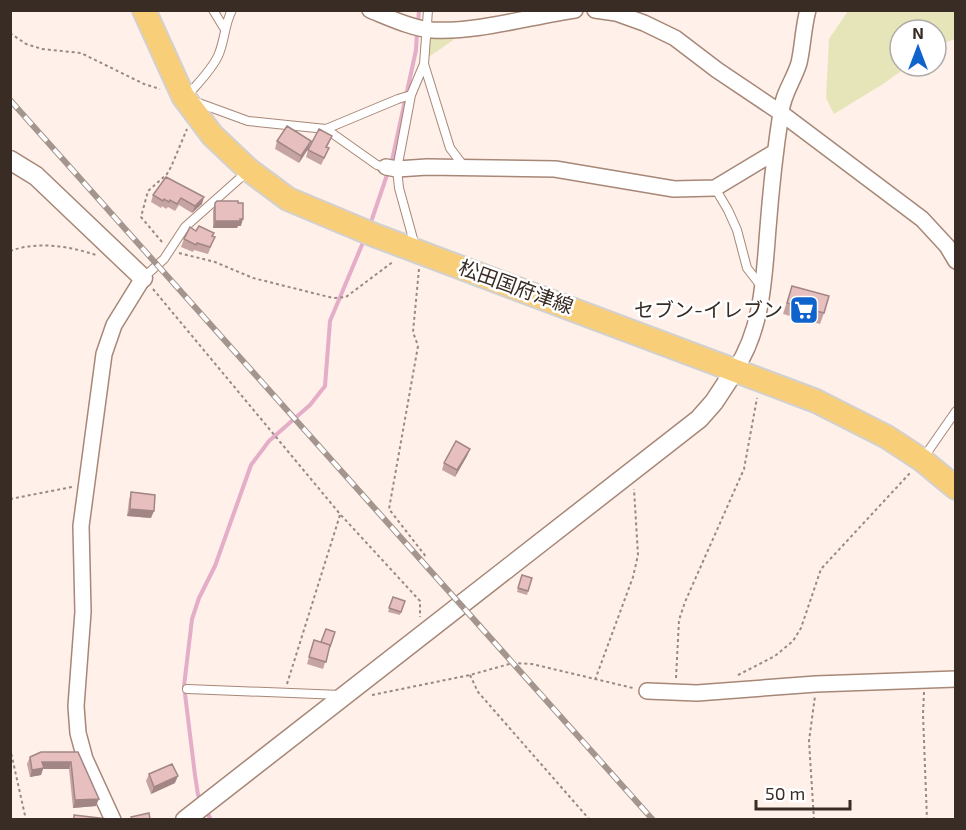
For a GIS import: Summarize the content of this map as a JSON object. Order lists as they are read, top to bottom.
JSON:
{
  "streets": {
    "main road": ["松田国府津線"]
  },
  "places": {
    "supermarket": ["セブン-イレブン"]
  },
  "scale_bar": "50 m",
  "north": "top"
}
